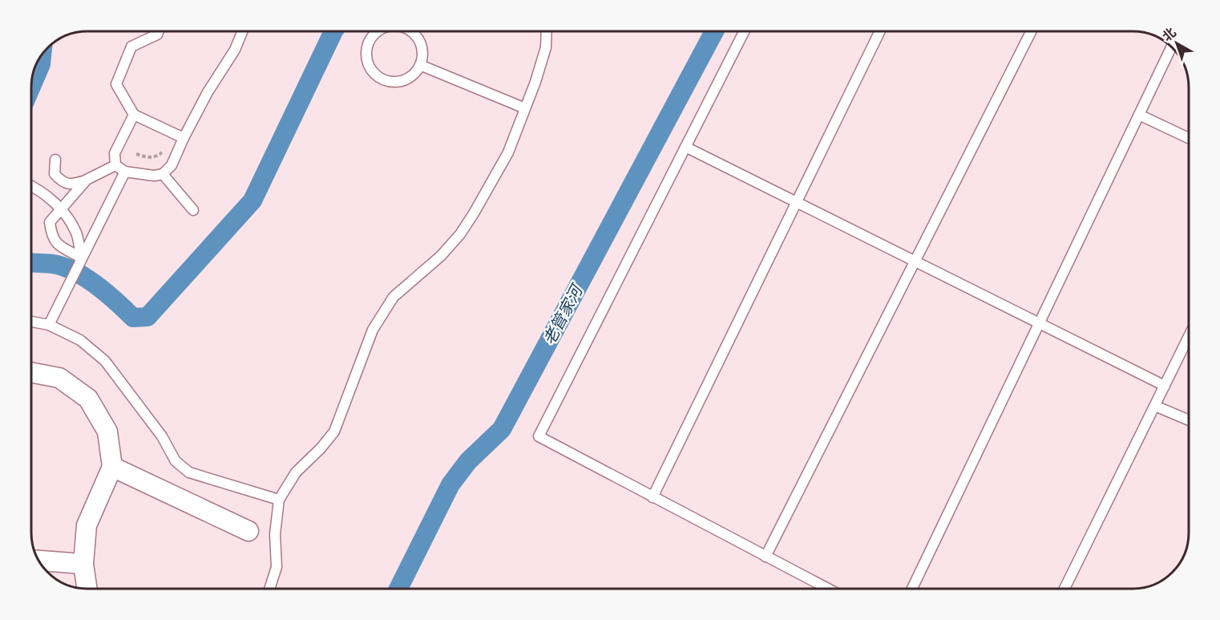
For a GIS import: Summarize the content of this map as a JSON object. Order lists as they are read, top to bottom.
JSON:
{
  "water": ["老管家河"],
  "north": "top left"
}
